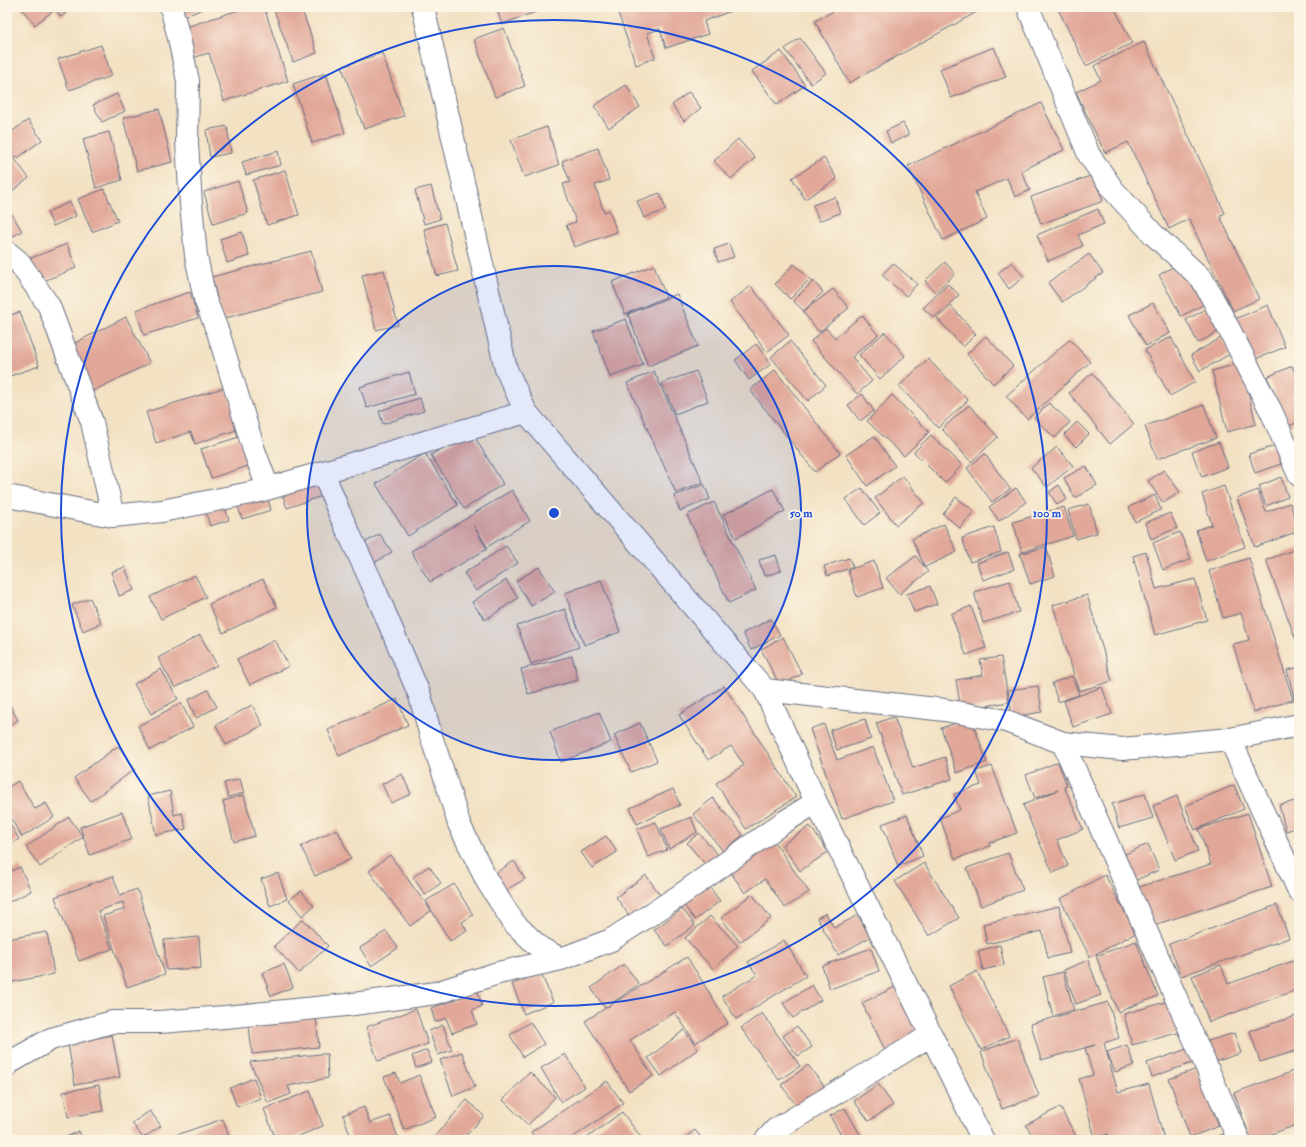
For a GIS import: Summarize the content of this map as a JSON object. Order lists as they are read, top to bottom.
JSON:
{
  "rings": ["50 m", "100 m"]
}
